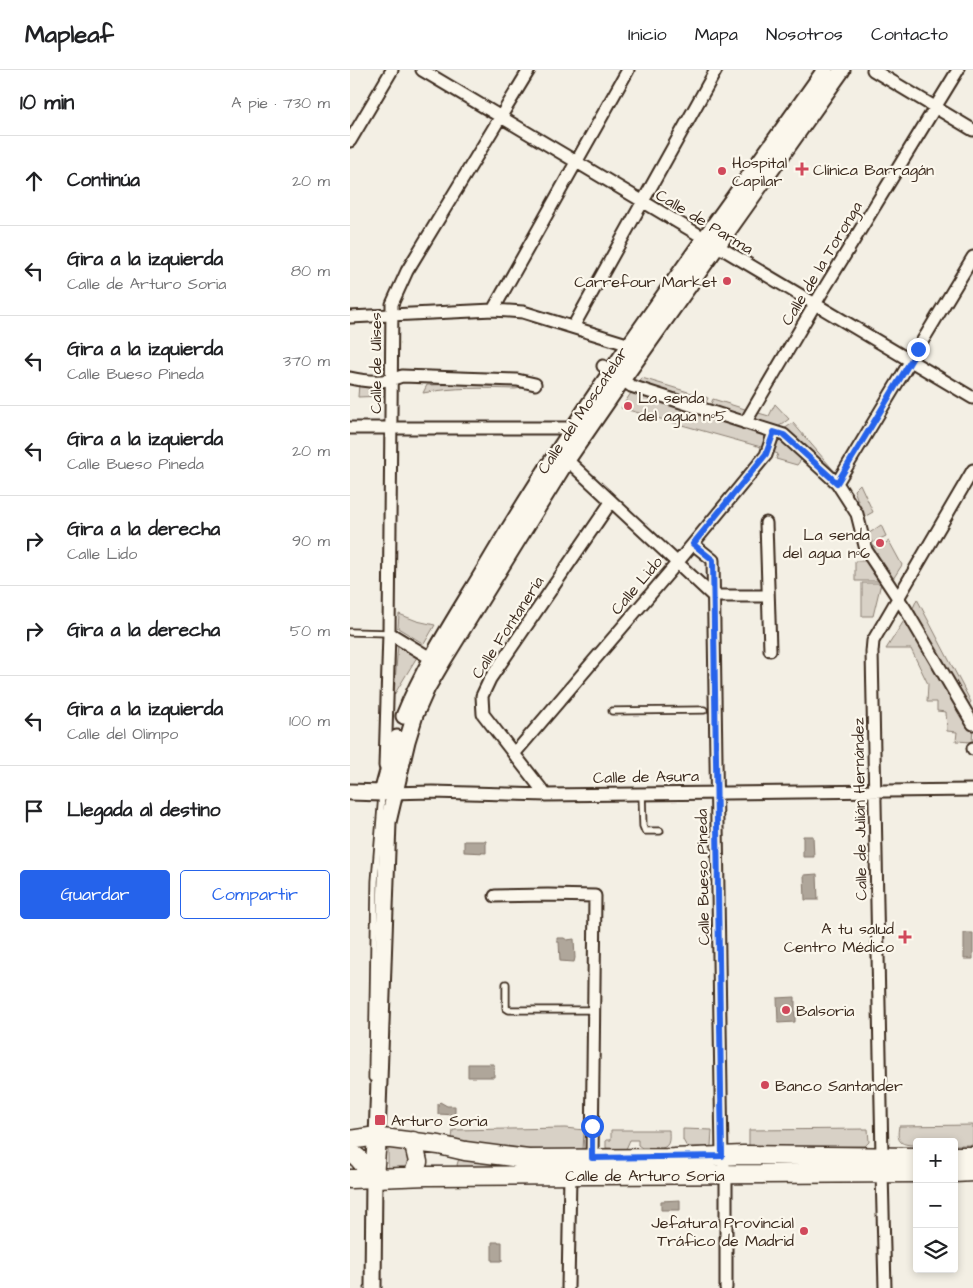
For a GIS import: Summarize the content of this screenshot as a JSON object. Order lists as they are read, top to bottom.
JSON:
{
  "streets": {
    "main road": ["Calle de Arturo Soria"],
    "street": [
      "Calle de Parma",
      "Calle de la Toronga",
      "Calle de Ulises",
      "Calle del Moscatelar",
      "Calle Lido",
      "Calle Fontanería",
      "Calle de Asura",
      "Calle de Julián Hernández",
      "Calle Bueso Pineda"
    ]
  },
  "crossings": [
    ["Calle de Parma", "Calle de la Toronga"],
    ["Calle de Parma", "Calle de Ulises"],
    ["Calle de Parma", "Calle del Moscatelar"],
    ["Calle de Ulises", "Calle del Moscatelar"],
    ["Calle de Ulises", "Calle de Asura"],
    ["Calle de Ulises", "Calle de Arturo Soria"],
    ["Calle del Moscatelar", "Calle de Asura"],
    ["Calle Lido", "Calle Fontanería"],
    ["Calle Lido", "Calle Bueso Pineda"],
    ["Calle Fontanería", "Calle de Asura"],
    ["Calle de Asura", "Calle de Julián Hernández"],
    ["Calle de Asura", "Calle Bueso Pineda"],
    ["Calle de Julián Hernández", "Calle de Arturo Soria"],
    ["Calle Bueso Pineda", "Calle de Arturo Soria"]
  ],
  "places": {
    "health": ["Clínica Barragán", "A tu salud Centro Médico"],
    "other": [
      "Hospital Capilar",
      "Carrefour Market",
      "La senda del agua nº5",
      "La senda del agua nº6",
      "Balsoria",
      "Banco Santander",
      "Jefatura Provincial Tráfico de Madrid"
    ],
    "transit": ["Arturo Soria"]
  },
  "page": {
    "header": "Mapleaf",
    "nav": [
      "Inicio",
      "Mapa",
      "Nosotros",
      "Contacto"
    ],
    "heading": ["10 min", "A pie · 730 m"],
    "list": [
      ["Continúa", "20 m"],
      ["Gira a la izquierda", "Calle de Arturo Soria", "80 m"],
      ["Gira a la izquierda", "Calle Bueso Pineda", "370 m"],
      ["Gira a la izquierda", "Calle Bueso Pineda", "20 m"],
      ["Gira a la derecha", "Calle Lido", "90 m"],
      ["Gira a la derecha", "50 m"],
      ["Gira a la izquierda", "Calle del Olimpo", "100 m"],
      "Llegada al destino"
    ],
    "buttons": ["Guardar", "Compartir"],
    "map_buttons": ["+", "−"]
  }
}
